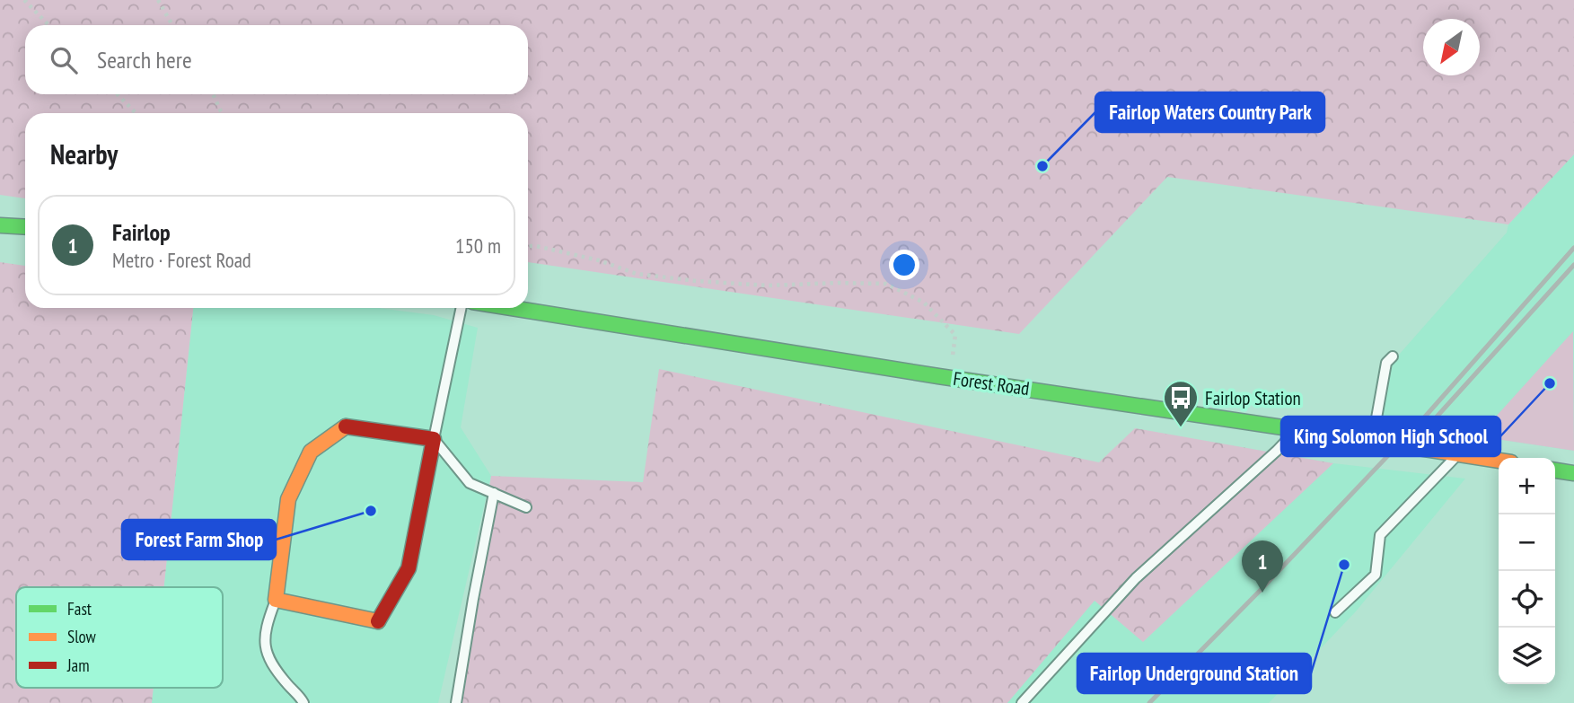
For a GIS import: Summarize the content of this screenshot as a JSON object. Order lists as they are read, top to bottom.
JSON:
{
  "streets": {
    "street": ["Forest Road"]
  },
  "places": {
    "other": [
      "Fairlop Waters Country Park",
      "King Solomon High School",
      "Forest Farm Shop",
      "Fairlop Underground Station"
    ],
    "bus stop": ["Fairlop Station"]
  },
  "legend": ["Fast", "Slow", "Jam"],
  "north": "bottom left",
  "page": {
    "search": "Search here",
    "heading": "Nearby",
    "list": [
      {
        "mark": "1",
        "name": "Fairlop",
        "note": "Metro · Forest Road",
        "value": "150 m"
      }
    ],
    "map_buttons": ["+", "−"],
    "pins": "1"
  }
}
